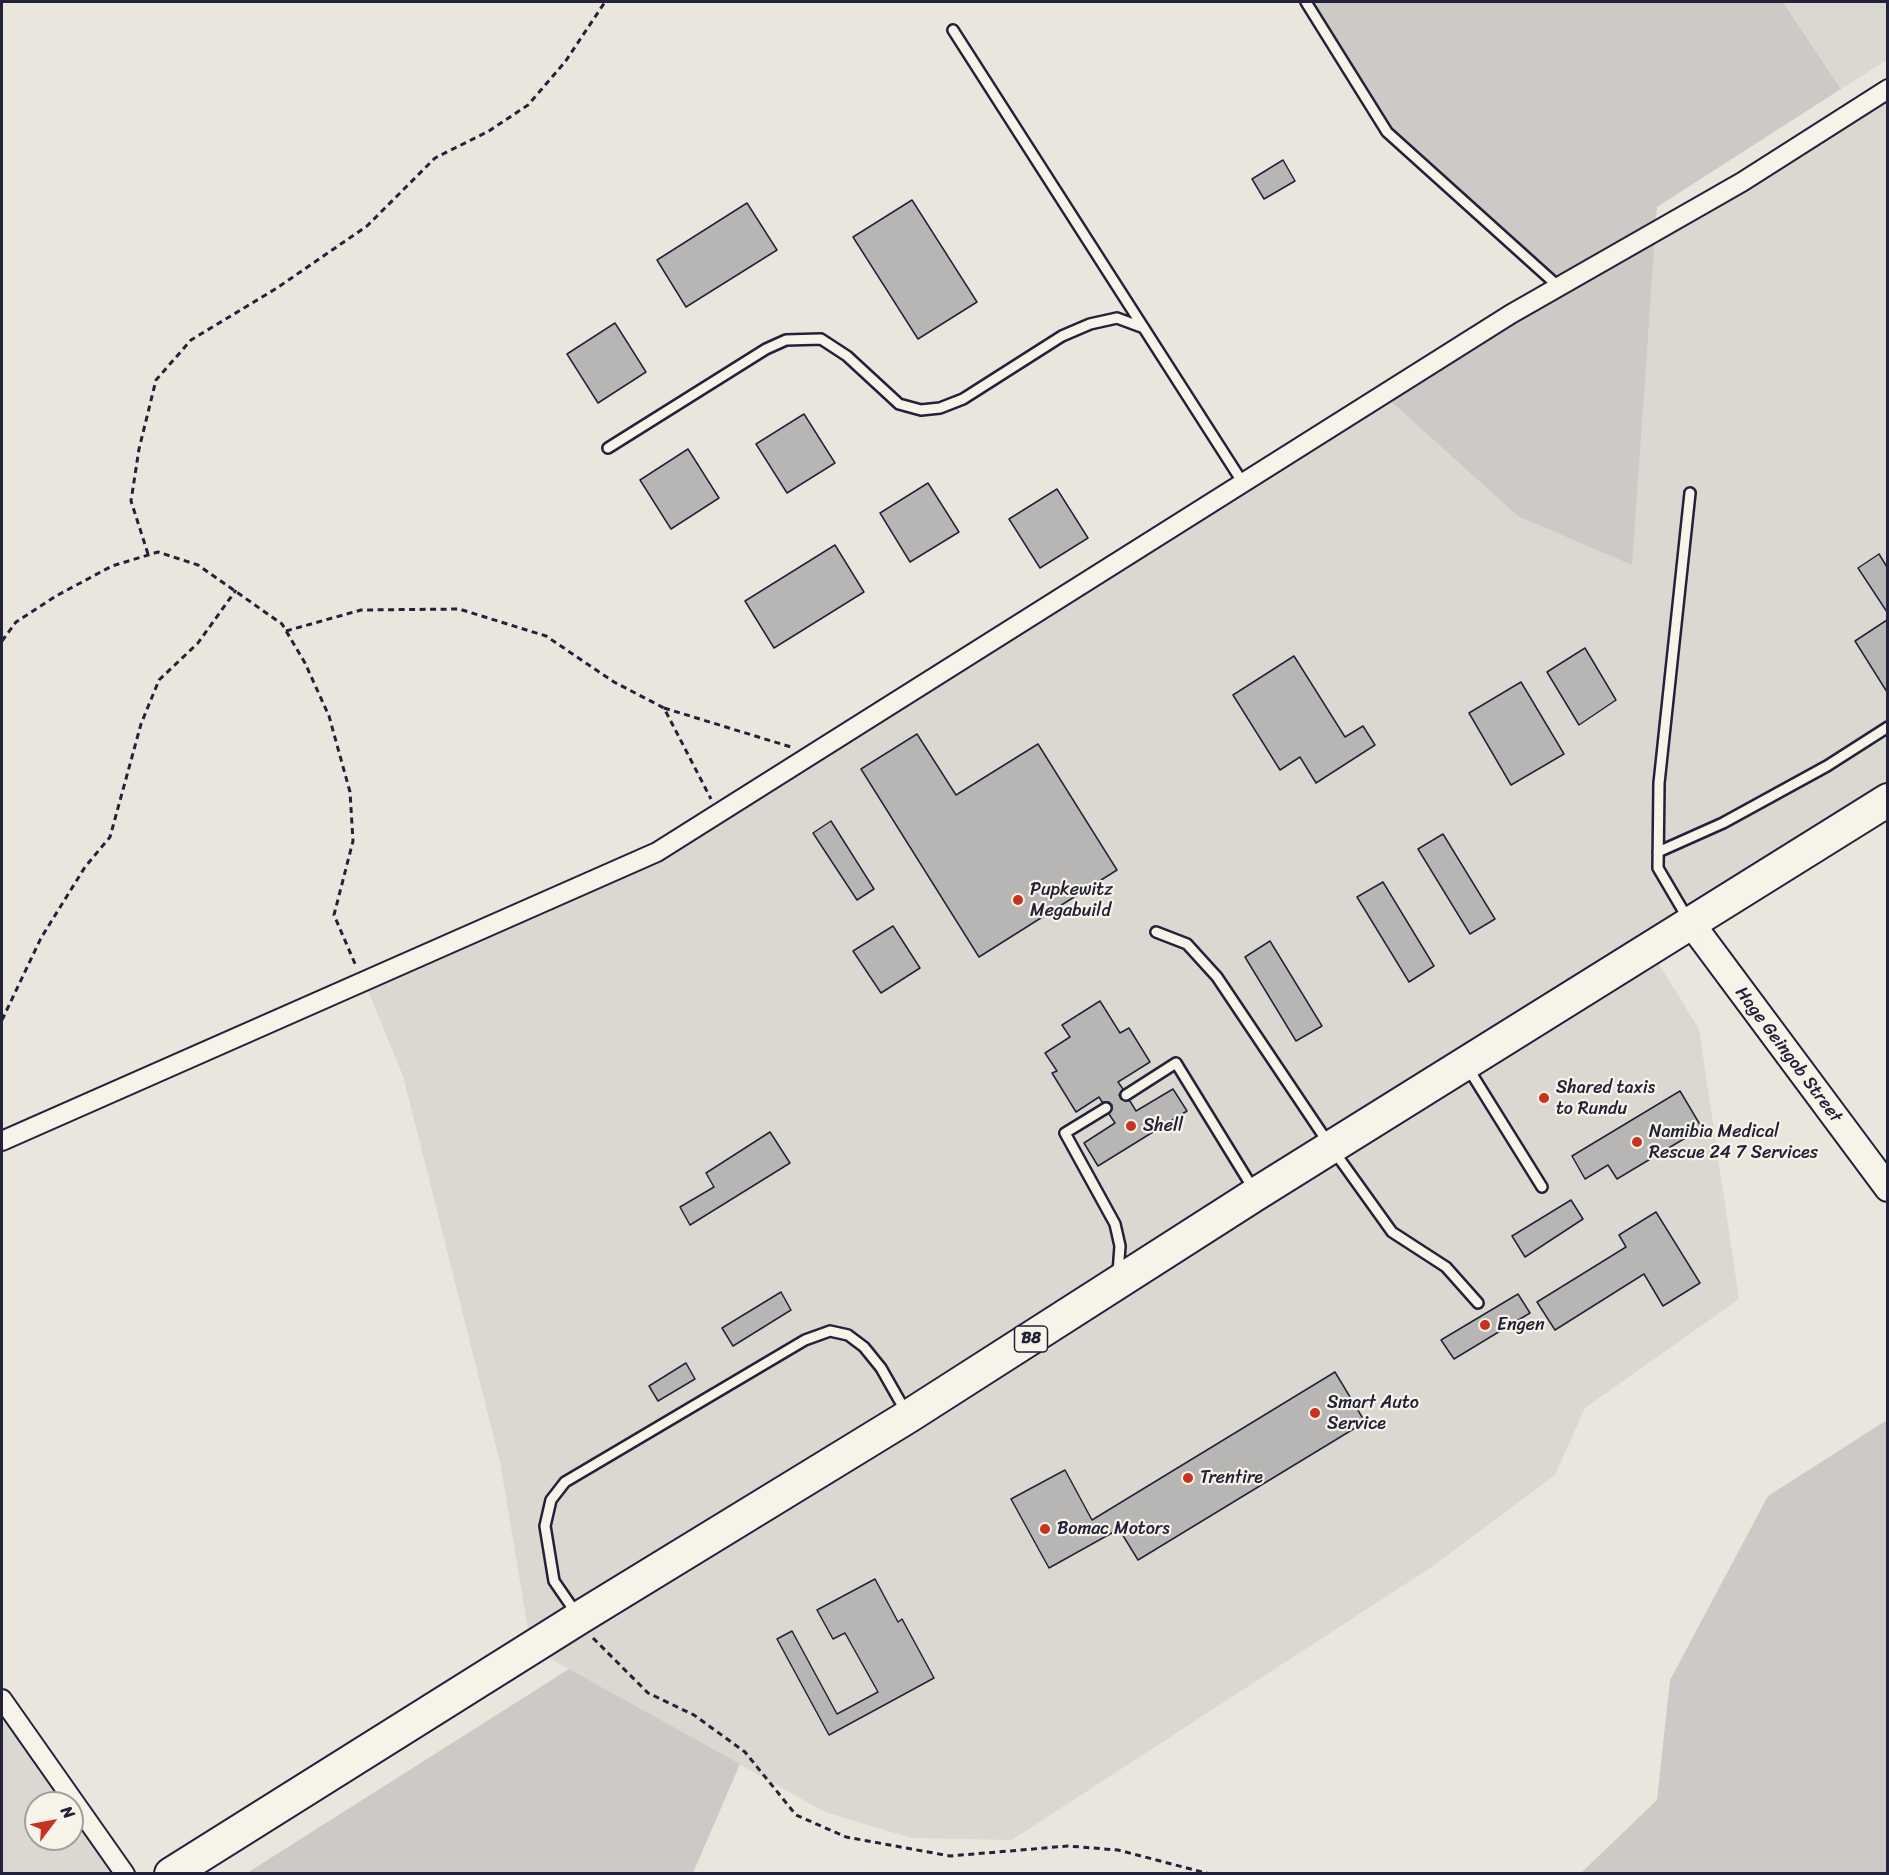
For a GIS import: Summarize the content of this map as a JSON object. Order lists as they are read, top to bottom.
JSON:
{
  "streets": {
    "highway": ["B8"],
    "street": ["Hage Geingob Street"]
  },
  "crossings": [
    ["Hage Geingob Street", "B8"]
  ],
  "places": [
    "Pupkewitz Megabuild",
    "Shared taxis to Rundu",
    "Shell",
    "Namibia Medical Rescue 24 7 Services",
    "Engen",
    "Smart Auto Service",
    "Trentire",
    "Bomac Motors"
  ],
  "north": "top right"
}
